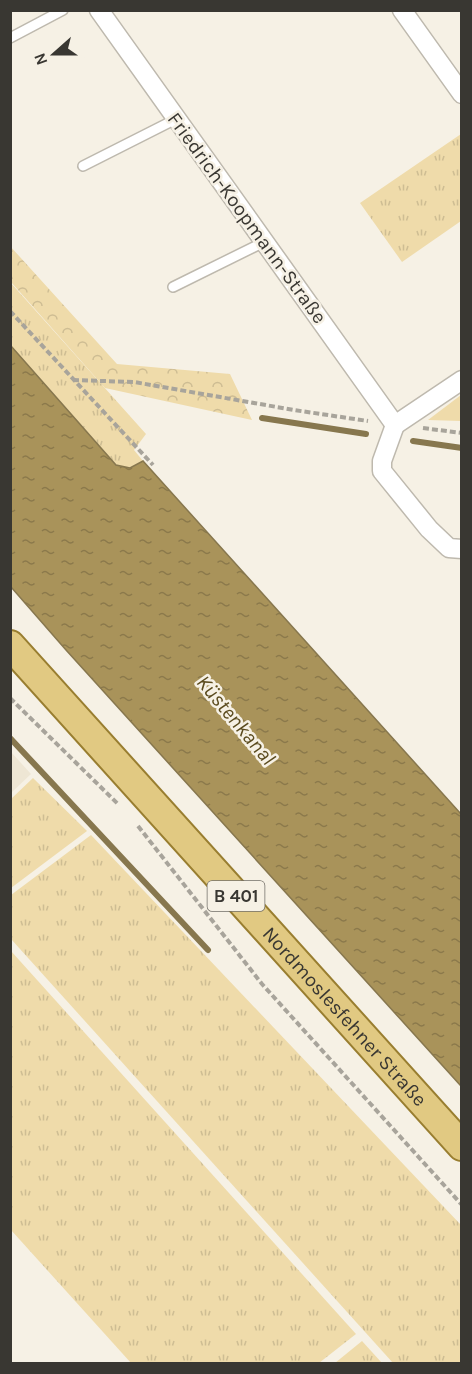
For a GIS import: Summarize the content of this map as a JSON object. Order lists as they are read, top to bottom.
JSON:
{
  "streets": {
    "main road": ["B 401", "Nordmoslesfehner Straße"],
    "street": ["Friedrich-Koopmann-Straße"]
  },
  "water": ["Küstenkanal"],
  "north": "left"
}
